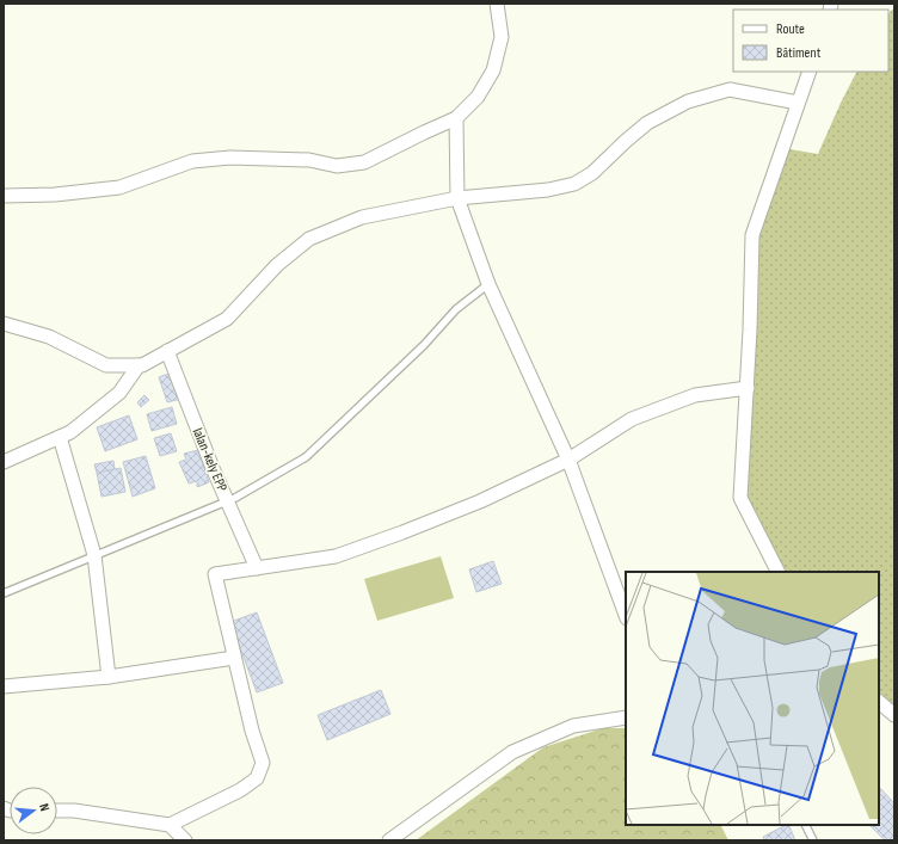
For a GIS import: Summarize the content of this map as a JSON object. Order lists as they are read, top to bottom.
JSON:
{
  "streets": {
    "street": ["lalan-kely EPP"]
  },
  "legend": ["Route", "Bâtiment"],
  "north": "right"
}
